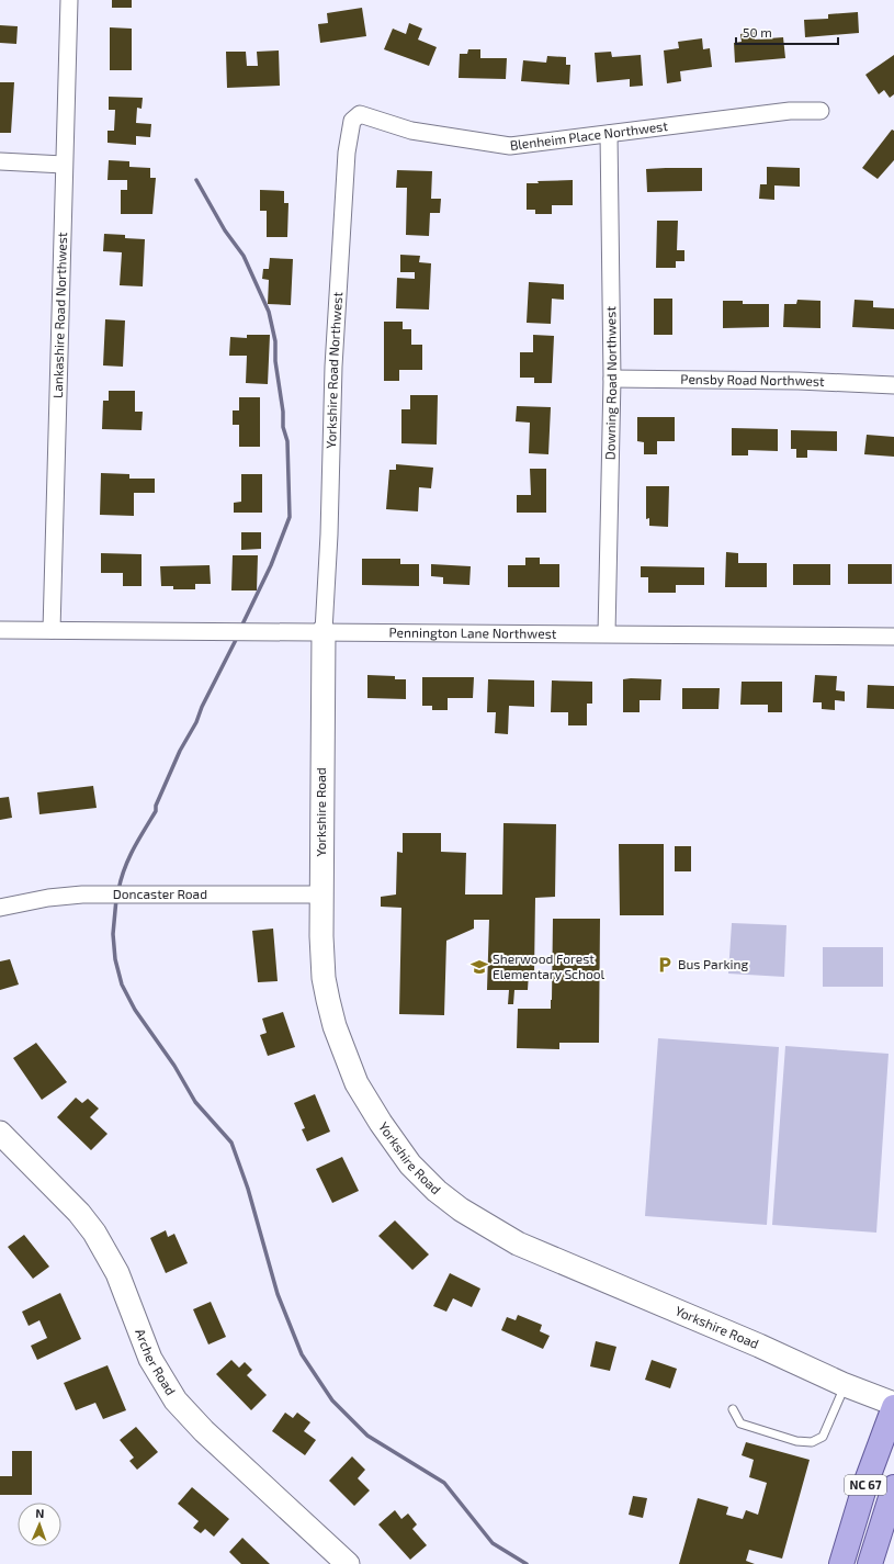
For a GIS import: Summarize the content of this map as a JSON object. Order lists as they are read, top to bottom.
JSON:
{
  "streets": {
    "main road": ["NC 67"],
    "street": [
      "Blenheim Place Northwest",
      "Lankashire Road Northwest",
      "Yorkshire Road Northwest",
      "Pensby Road Northwest",
      "Downing Road Northwest",
      "Pennington Lane Northwest",
      "Yorkshire Road",
      "Doncaster Road",
      "Archer Road"
    ]
  },
  "crossings": [
    ["Blenheim Place Northwest", "Yorkshire Road Northwest"],
    ["Blenheim Place Northwest", "Downing Road Northwest"],
    ["Lankashire Road Northwest", "Pennington Lane Northwest"],
    ["Yorkshire Road Northwest", "Pennington Lane Northwest"],
    ["Yorkshire Road Northwest", "Yorkshire Road"],
    ["Pensby Road Northwest", "Downing Road Northwest"],
    ["Downing Road Northwest", "Pennington Lane Northwest"],
    ["Pennington Lane Northwest", "Yorkshire Road"],
    ["Yorkshire Road", "Doncaster Road"]
  ],
  "places": {
    "parking": ["Bus Parking"],
    "school or university": ["Sherwood Forest Elementary School"]
  },
  "scale_bar": "50 m",
  "north": "top"
}
